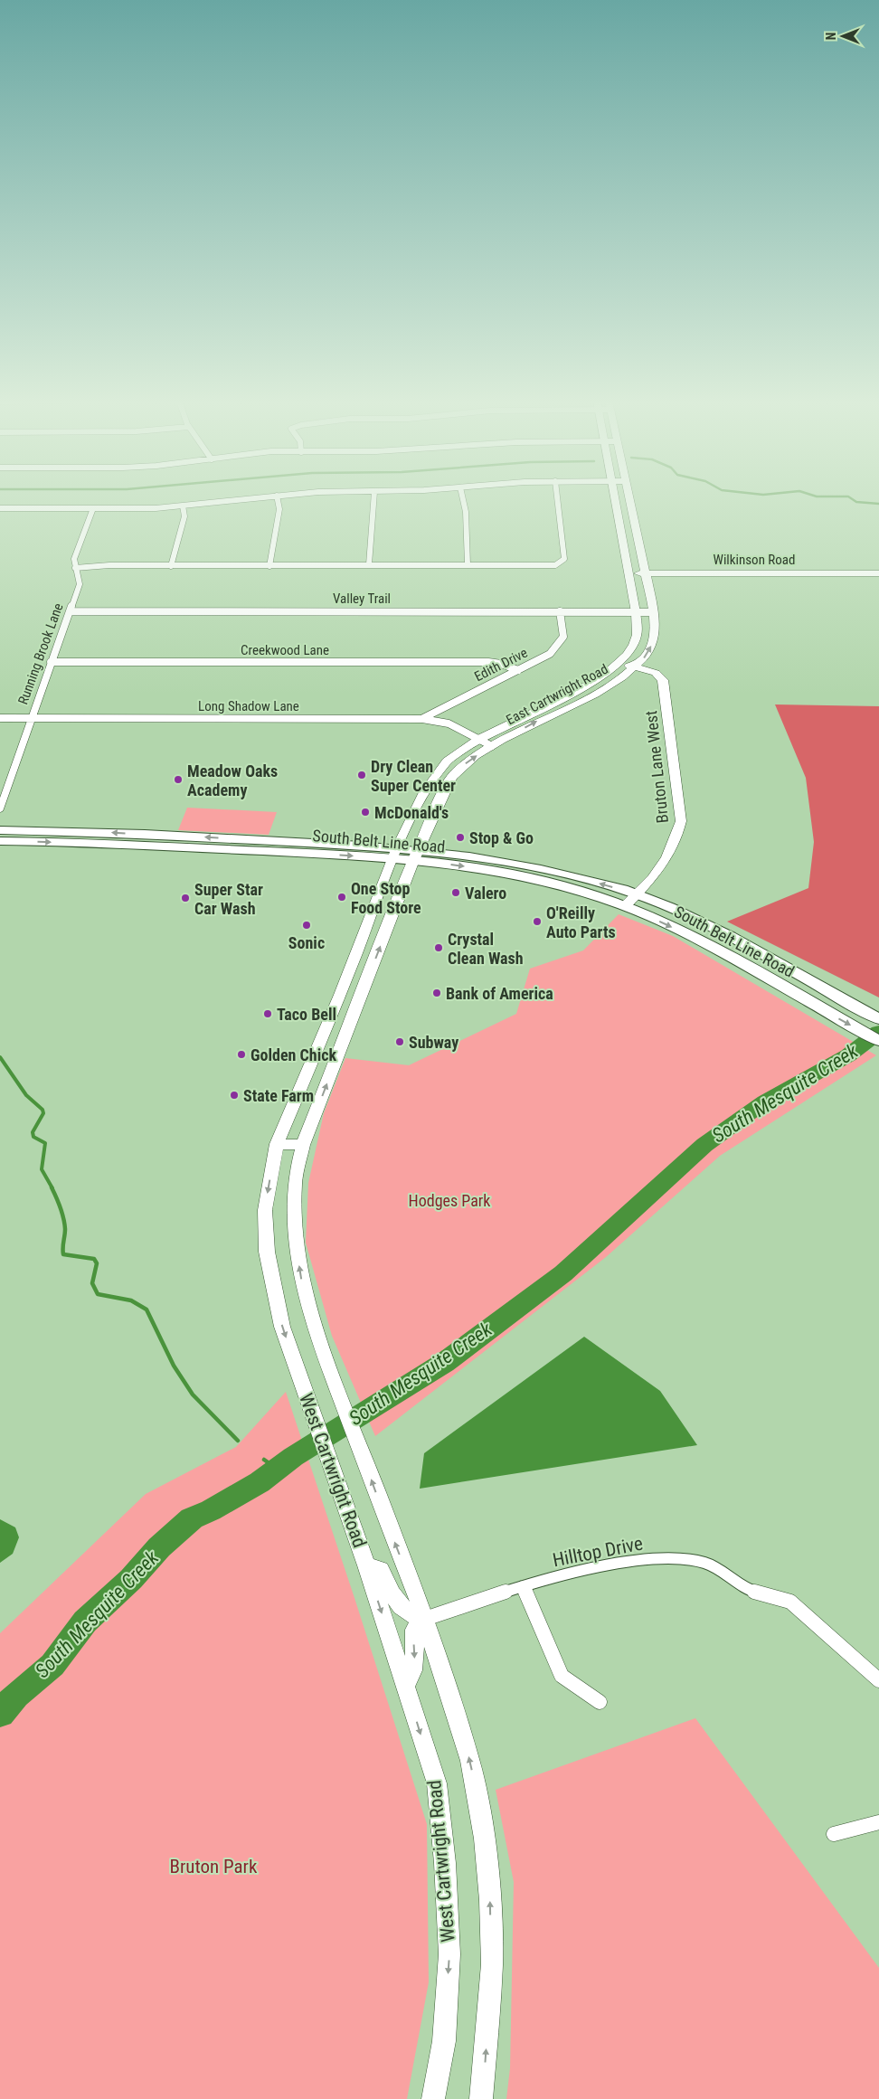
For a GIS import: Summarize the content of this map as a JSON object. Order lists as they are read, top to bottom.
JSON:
{
  "streets": {
    "main road": [
      "Wilkinson Road",
      "East Cartwright Road",
      "Bruton Lane West",
      "South Belt Line Road",
      "West Cartwright Road"
    ],
    "street": [
      "Valley Trail",
      "Creekwood Lane",
      "Running Brook Lane",
      "Edith Drive",
      "Long Shadow Lane",
      "Hilltop Drive"
    ]
  },
  "crossings": [
    ["Wilkinson Road", "East Cartwright Road"],
    ["Valley Trail", "Running Brook Lane"],
    ["Valley Trail", "Edith Drive"],
    ["Valley Trail", "East Cartwright Road"],
    ["Creekwood Lane", "Running Brook Lane"],
    ["Creekwood Lane", "Edith Drive"],
    ["Running Brook Lane", "Long Shadow Lane"],
    ["Edith Drive", "Long Shadow Lane"],
    ["East Cartwright Road", "Long Shadow Lane"],
    ["East Cartwright Road", "Bruton Lane West"],
    ["East Cartwright Road", "South Belt Line Road"],
    ["East Cartwright Road", "West Cartwright Road"],
    ["Bruton Lane West", "South Belt Line Road"],
    ["South Belt Line Road", "West Cartwright Road"],
    ["West Cartwright Road", "Hilltop Drive"]
  ],
  "water": ["South Mesquite Creek"],
  "parks": ["Hodges Park", "Bruton Park"],
  "places": [
    "Dry Clean Super Center",
    "Meadow Oaks Academy",
    "McDonald's",
    "Stop & Go",
    "Valero",
    "One Stop Food Store",
    "Super Star Car Wash",
    "O'Reilly Auto Parts",
    "Sonic",
    "Crystal Clean Wash",
    "Bank of America",
    "Taco Bell",
    "Subway",
    "Golden Chick",
    "State Farm"
  ],
  "north": "left"
}
